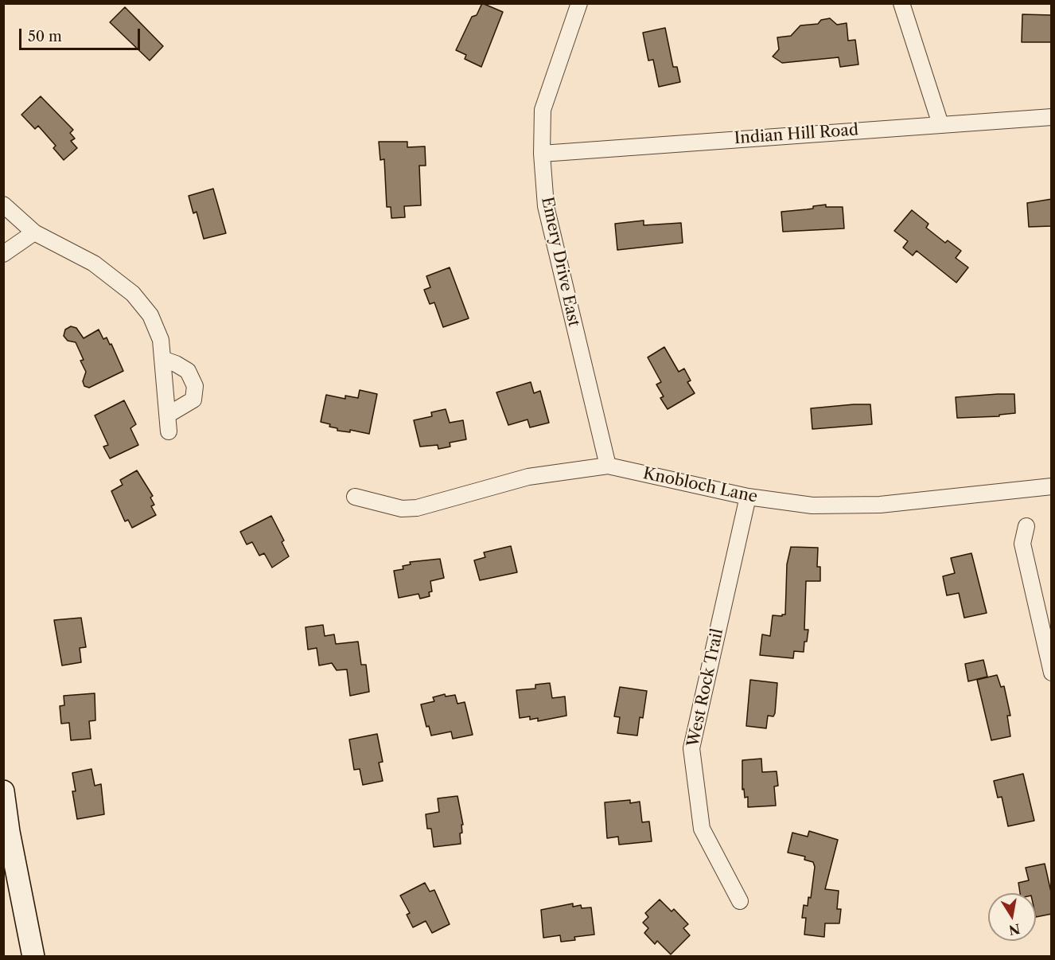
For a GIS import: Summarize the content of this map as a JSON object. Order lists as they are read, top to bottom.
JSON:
{
  "streets": {
    "street": [
      "Indian Hill Road",
      "Emery Drive East",
      "Knobloch Lane",
      "West Rock Trail"
    ]
  },
  "crossings": [
    ["Indian Hill Road", "Emery Drive East"],
    ["Emery Drive East", "Knobloch Lane"],
    ["Knobloch Lane", "West Rock Trail"]
  ],
  "scale_bar": "50 m",
  "north": "bottom"
}
